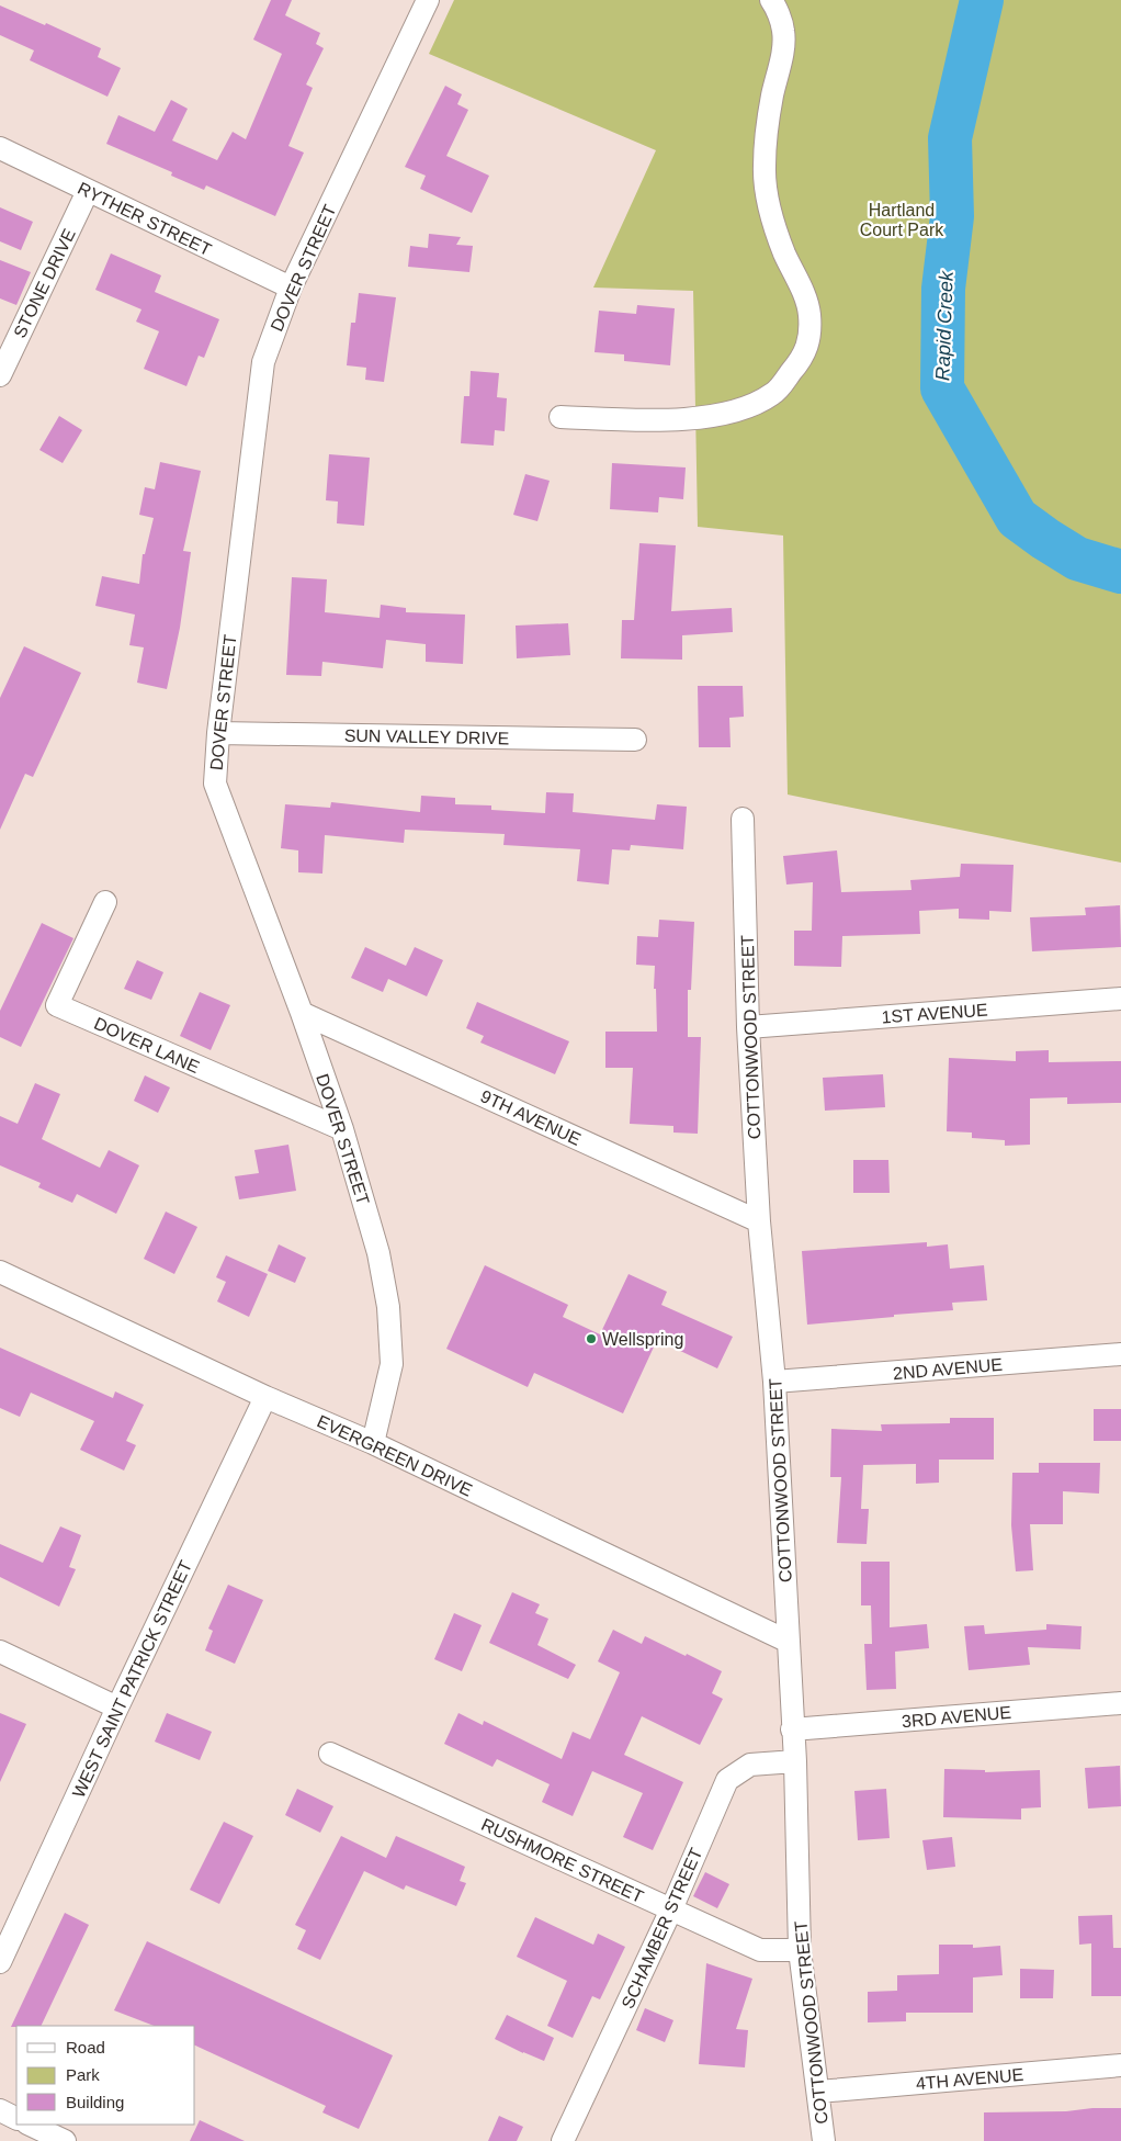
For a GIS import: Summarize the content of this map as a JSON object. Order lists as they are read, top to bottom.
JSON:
{
  "streets": {
    "street": [
      "RYTHER STREET",
      "DOVER STREET",
      "STONE DRIVE",
      "SUN VALLEY DRIVE",
      "1ST AVENUE",
      "COTTONWOOD STREET",
      "DOVER LANE",
      "9TH AVENUE",
      "2ND AVENUE",
      "EVERGREEN DRIVE",
      "WEST SAINT PATRICK STREET",
      "3RD AVENUE",
      "RUSHMORE STREET",
      "SCHAMBER STREET",
      "4TH AVENUE"
    ]
  },
  "crossings": [
    ["RYTHER STREET", "DOVER STREET"],
    ["RYTHER STREET", "STONE DRIVE"],
    ["DOVER STREET", "SUN VALLEY DRIVE"],
    ["DOVER STREET", "DOVER LANE"],
    ["DOVER STREET", "9TH AVENUE"],
    ["DOVER STREET", "EVERGREEN DRIVE"],
    ["1ST AVENUE", "COTTONWOOD STREET"],
    ["COTTONWOOD STREET", "9TH AVENUE"],
    ["COTTONWOOD STREET", "2ND AVENUE"],
    ["COTTONWOOD STREET", "EVERGREEN DRIVE"],
    ["COTTONWOOD STREET", "3RD AVENUE"],
    ["COTTONWOOD STREET", "RUSHMORE STREET"],
    ["COTTONWOOD STREET", "SCHAMBER STREET"],
    ["COTTONWOOD STREET", "4TH AVENUE"],
    ["EVERGREEN DRIVE", "WEST SAINT PATRICK STREET"],
    ["RUSHMORE STREET", "SCHAMBER STREET"]
  ],
  "water": ["Rapid Creek"],
  "parks": ["Hartland Court Park"],
  "places": ["Wellspring"],
  "legend": ["Road", "Park", "Building"]
}
